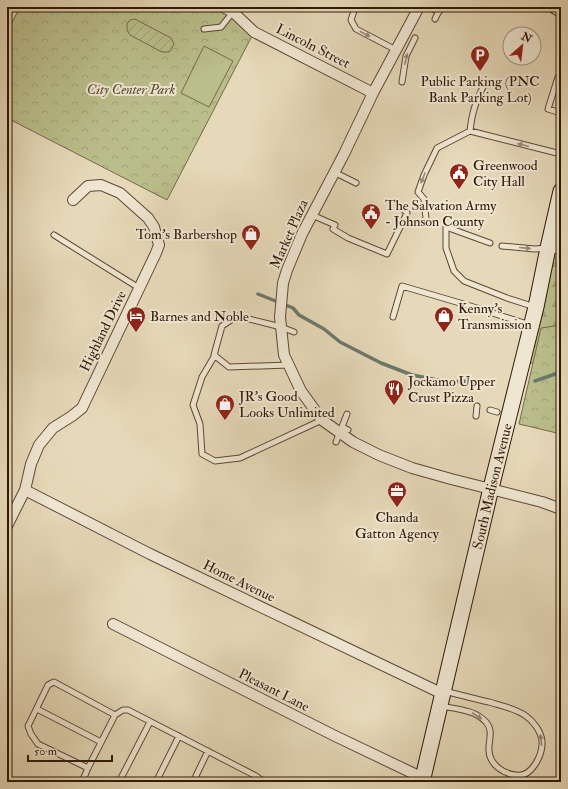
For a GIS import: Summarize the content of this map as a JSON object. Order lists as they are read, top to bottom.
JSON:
{
  "streets": {
    "main road": ["South Madison Avenue"],
    "street": [
      "Lincoln Street",
      "Market Plaza",
      "Highland Drive",
      "Home Avenue",
      "Pleasant Lane"
    ]
  },
  "crossings": [
    ["Lincoln Street", "Market Plaza"],
    ["Market Plaza", "South Madison Avenue"],
    ["Highland Drive", "Home Avenue"],
    ["South Madison Avenue", "Home Avenue"],
    ["South Madison Avenue", "Pleasant Lane"]
  ],
  "parks": ["City Center Park"],
  "places": {
    "parking": ["Public Parking (PNC Bank Parking Lot)"],
    "public building": ["Greenwood City Hall", "The Salvation Army - Johnson County"],
    "shop": ["Tom's Barbershop", "Kenny's Transmission", "JR's Good Looks Unlimited"],
    "hotel": ["Barnes and Noble"],
    "restaurant": ["Jockamo Upper Crust Pizza"],
    "office": ["Chanda Gatton Agency"]
  },
  "scale_bar": "50 m",
  "north": "top right"
}
